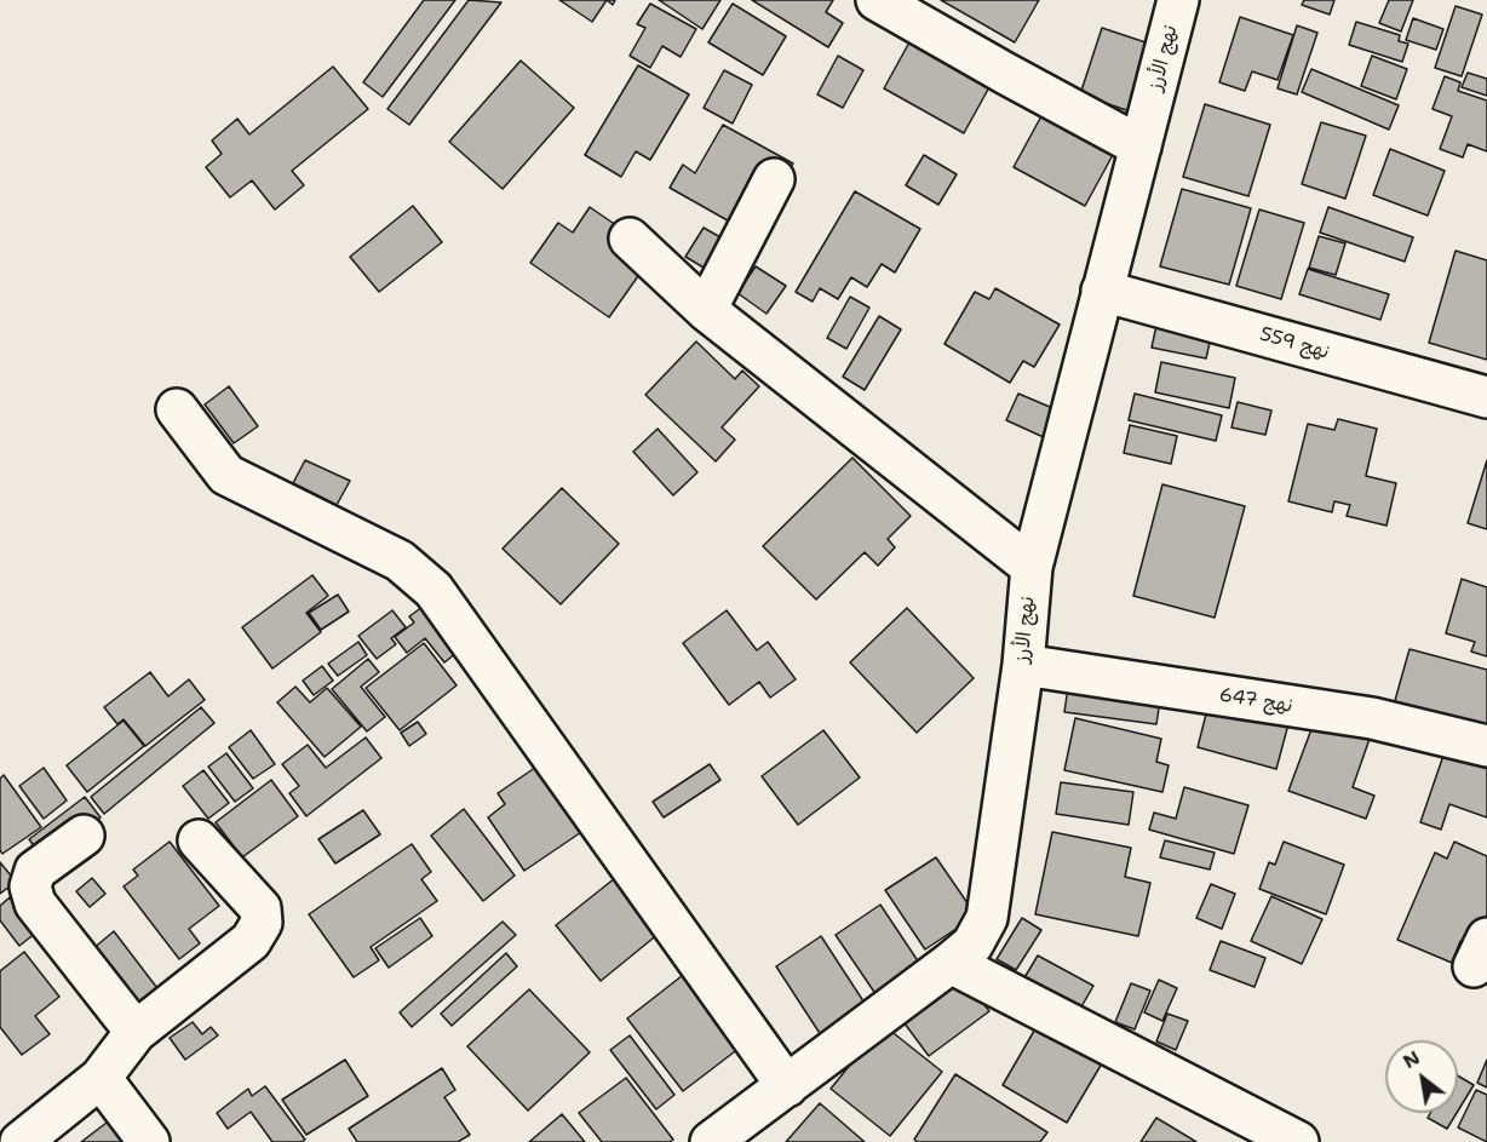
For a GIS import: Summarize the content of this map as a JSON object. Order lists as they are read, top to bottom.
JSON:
{
  "streets": {
    "street": ["نهج الأرز", "نهج 559", "نهج 647"]
  },
  "crossings": [
    ["نهج الأرز", "نهج 559"],
    ["نهج الأرز", "نهج 647"]
  ],
  "north": "top left"
}
